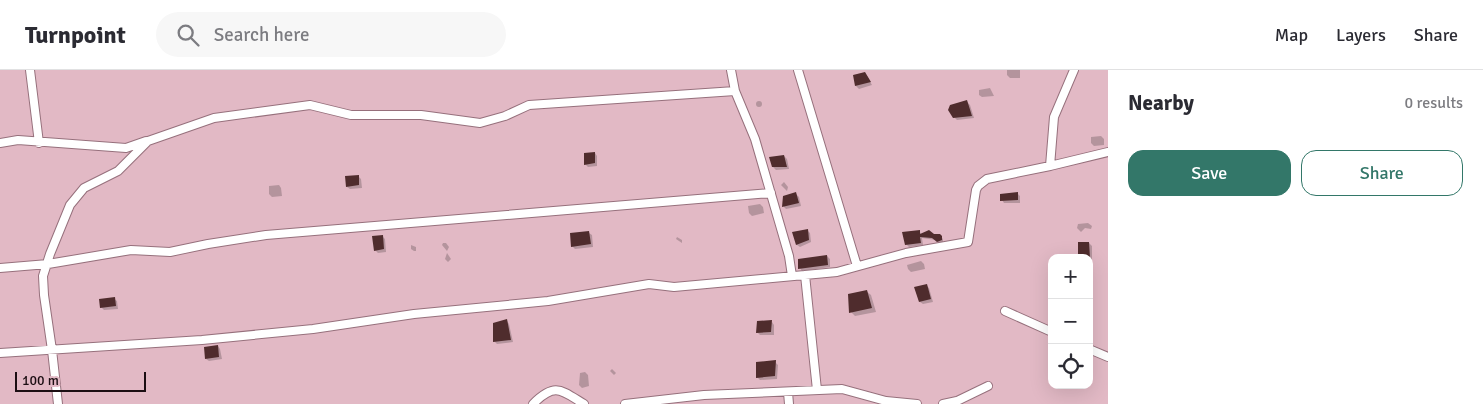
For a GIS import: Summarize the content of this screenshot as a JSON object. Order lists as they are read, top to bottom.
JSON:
{
  "scale_bar": "100 m",
  "page": {
    "header": "Turnpoint",
    "search": "Search here",
    "nav": ["Map", "Layers", "Share"],
    "heading": ["Nearby", "0 results"],
    "buttons": ["Save", "Share"],
    "map_buttons": ["+", "−"],
    "scale": "100 m"
  }
}
